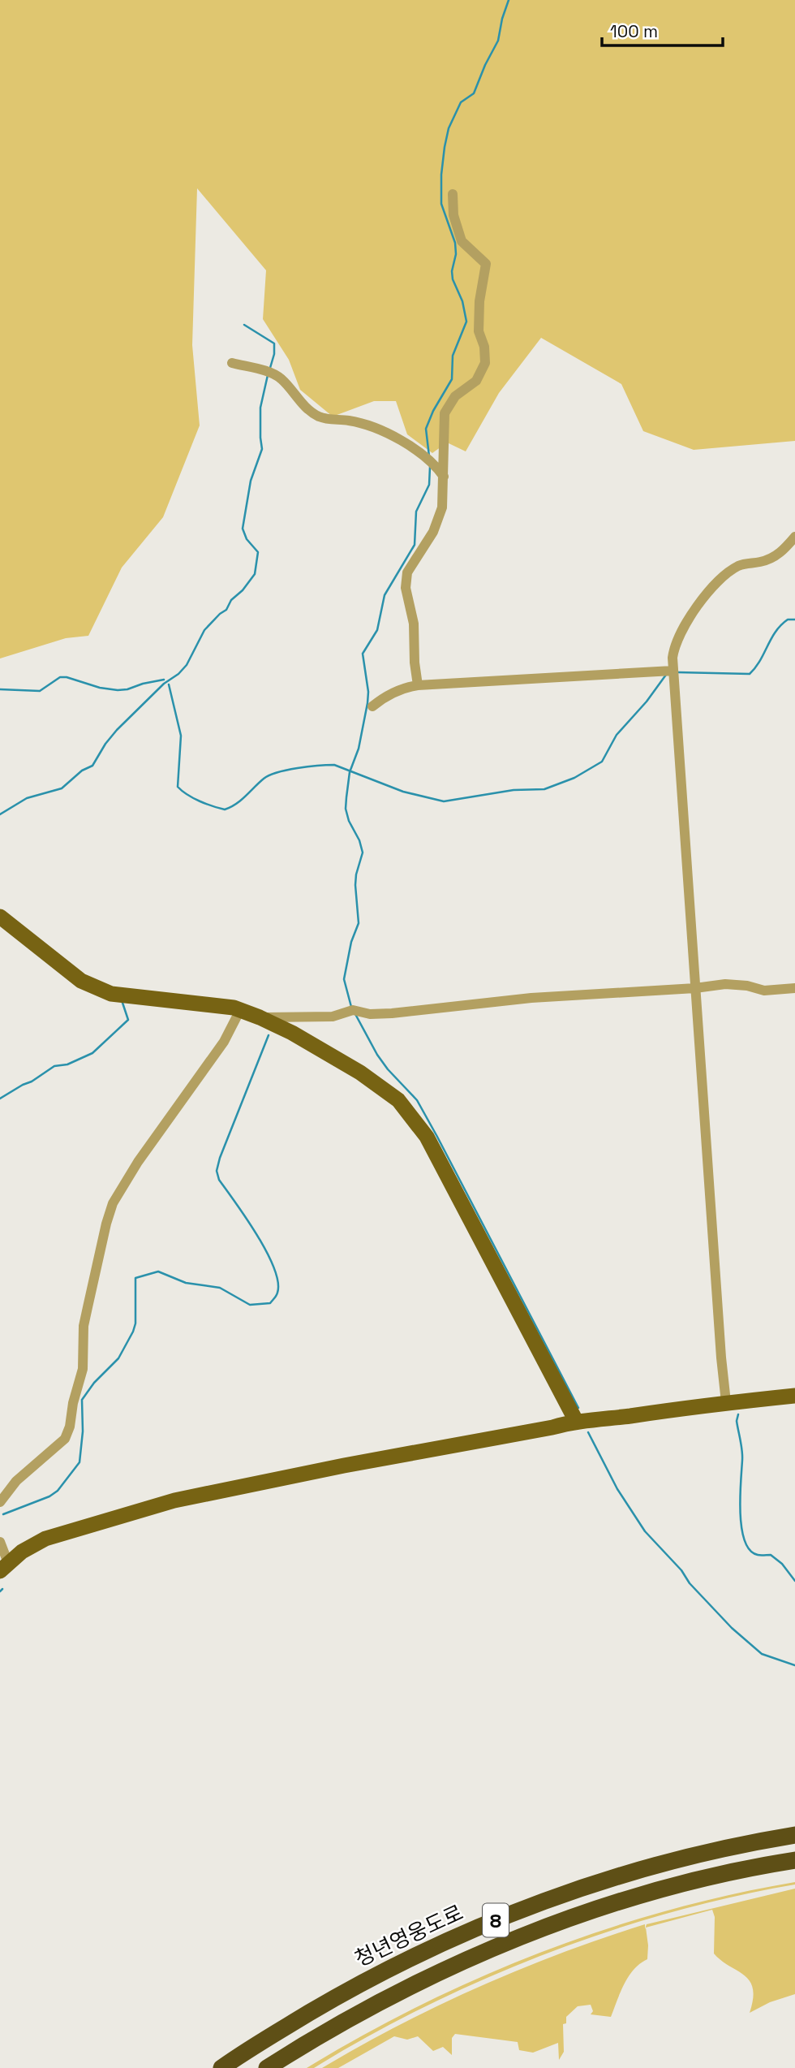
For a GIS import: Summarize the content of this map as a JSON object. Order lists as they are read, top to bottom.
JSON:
{
  "streets": {
    "highway": ["8", "청년영웅도로"]
  },
  "scale_bar": "100 m"
}
